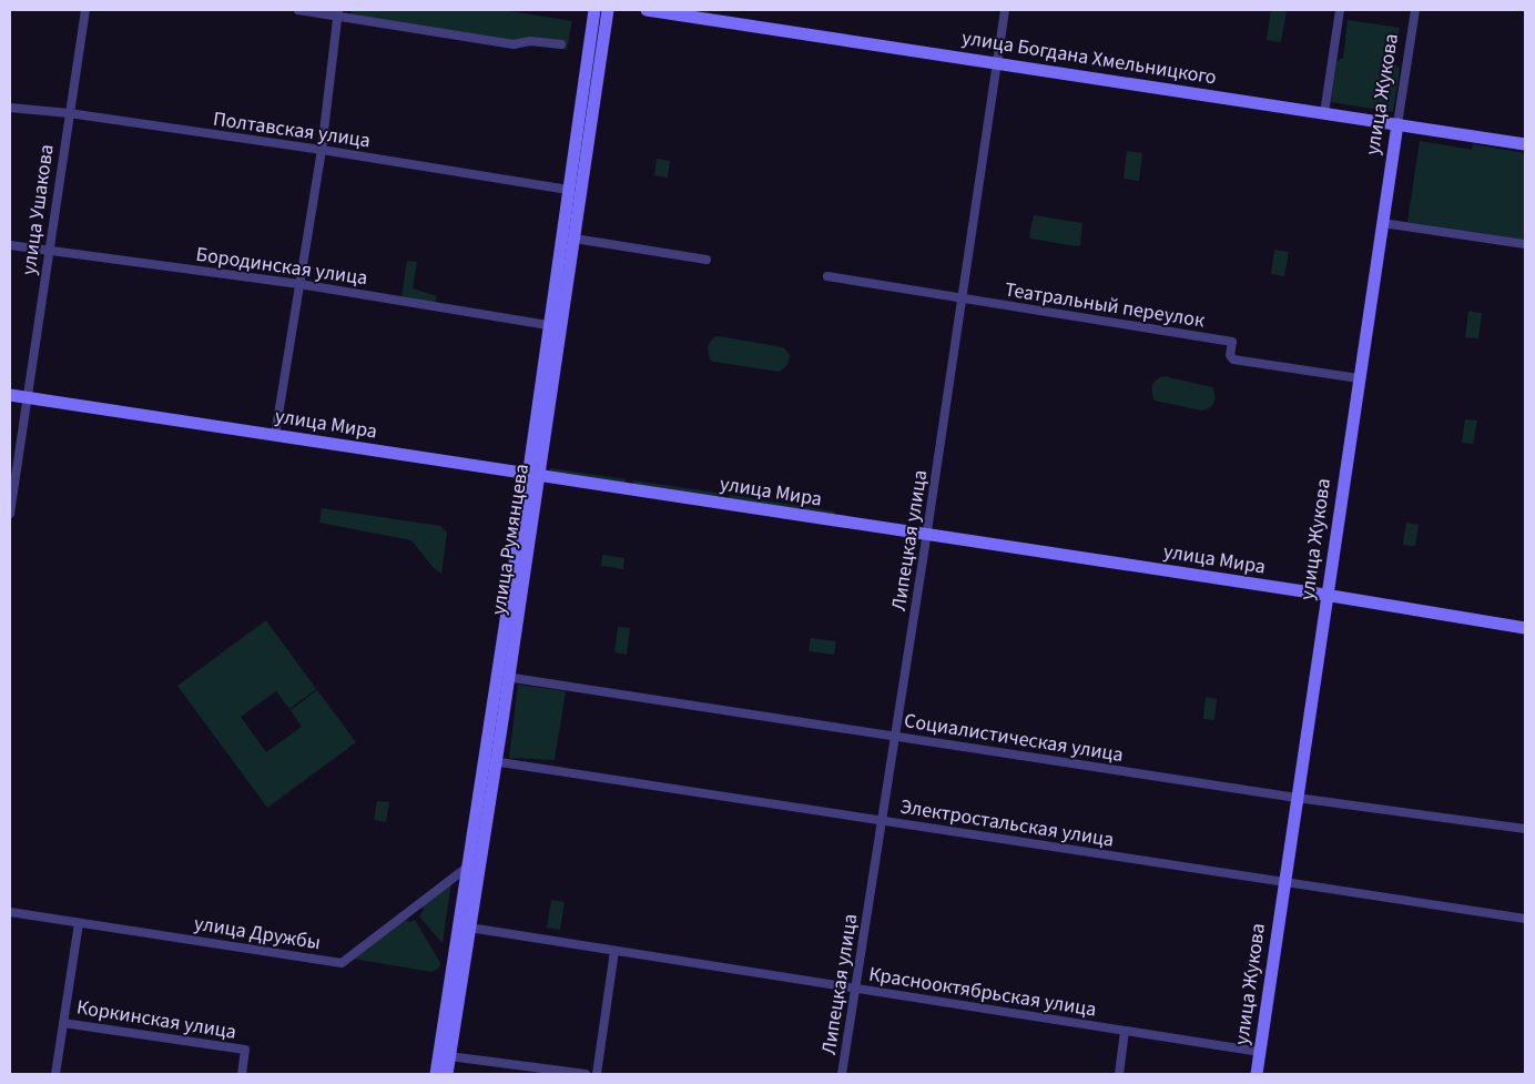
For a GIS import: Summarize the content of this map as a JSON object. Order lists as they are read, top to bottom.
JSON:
{
  "streets": {
    "main road": [
      "улица Богдана Хмельницкого",
      "улица Жукова",
      "улица Мира",
      "улица Румянцева"
    ],
    "street": [
      "Полтавская улица",
      "улица Ушакова",
      "Бородинская улица",
      "Театральный переулок",
      "Липецкая улица",
      "Социалистическая улица",
      "Электростальская улица",
      "улица Дружбы",
      "Краснооктябрьская улица",
      "Коркинская улица"
    ]
  },
  "crossings": [
    ["улица Богдана Хмельницкого", "улица Жукова"],
    ["улица Богдана Хмельницкого", "Липецкая улица"],
    ["улица Жукова", "Театральный переулок"],
    ["улица Жукова", "улица Мира"],
    ["улица Жукова", "Социалистическая улица"],
    ["улица Жукова", "Электростальская улица"],
    ["улица Жукова", "Краснооктябрьская улица"],
    ["Полтавская улица", "улица Ушакова"],
    ["Полтавская улица", "улица Румянцева"],
    ["улица Ушакова", "Бородинская улица"],
    ["улица Ушакова", "улица Мира"],
    ["Бородинская улица", "улица Румянцева"],
    ["Театральный переулок", "Липецкая улица"],
    ["улица Мира", "улица Румянцева"],
    ["улица Мира", "Липецкая улица"],
    ["улица Румянцева", "Социалистическая улица"],
    ["улица Румянцева", "Электростальская улица"],
    ["улица Румянцева", "улица Дружбы"],
    ["улица Румянцева", "Краснооктябрьская улица"],
    ["Липецкая улица", "Социалистическая улица"],
    ["Липецкая улица", "Электростальская улица"],
    ["Липецкая улица", "Краснооктябрьская улица"]
  ]
}
